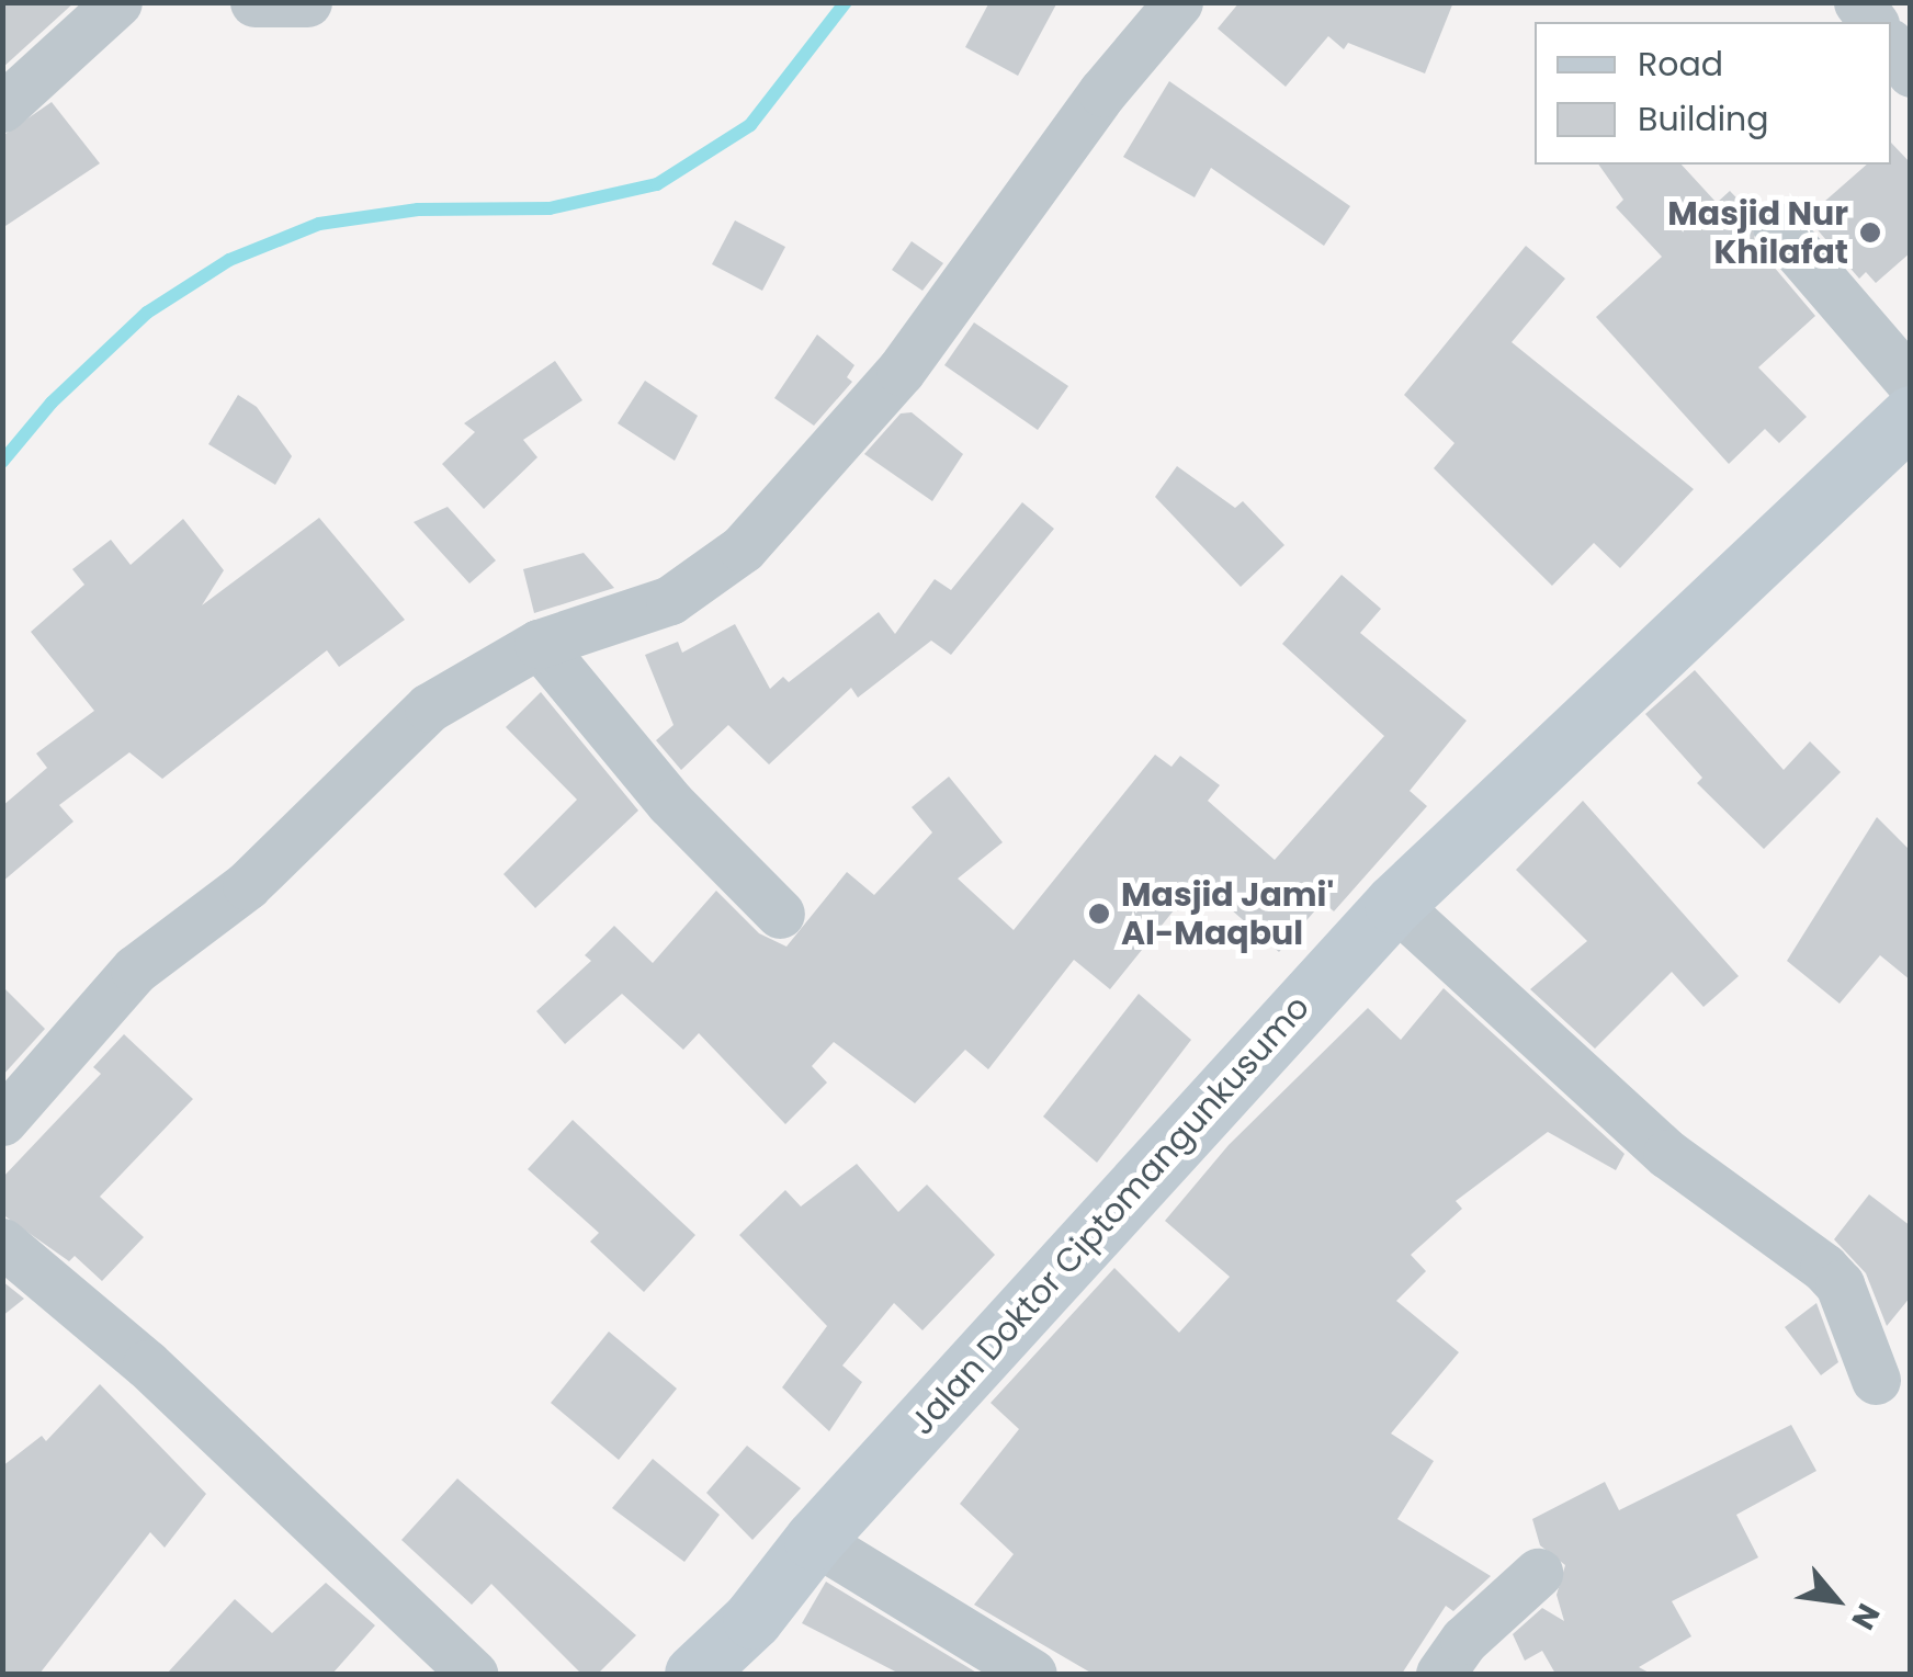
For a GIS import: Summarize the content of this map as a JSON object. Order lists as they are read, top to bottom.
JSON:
{
  "streets": {
    "main road": ["Jalan Doktor Ciptomangunkusumo"]
  },
  "places": ["Masjid Nur Khilafat", "Masjid Jami' Al-Maqbul"],
  "legend": ["Road", "Building"],
  "north": "bottom right"
}
